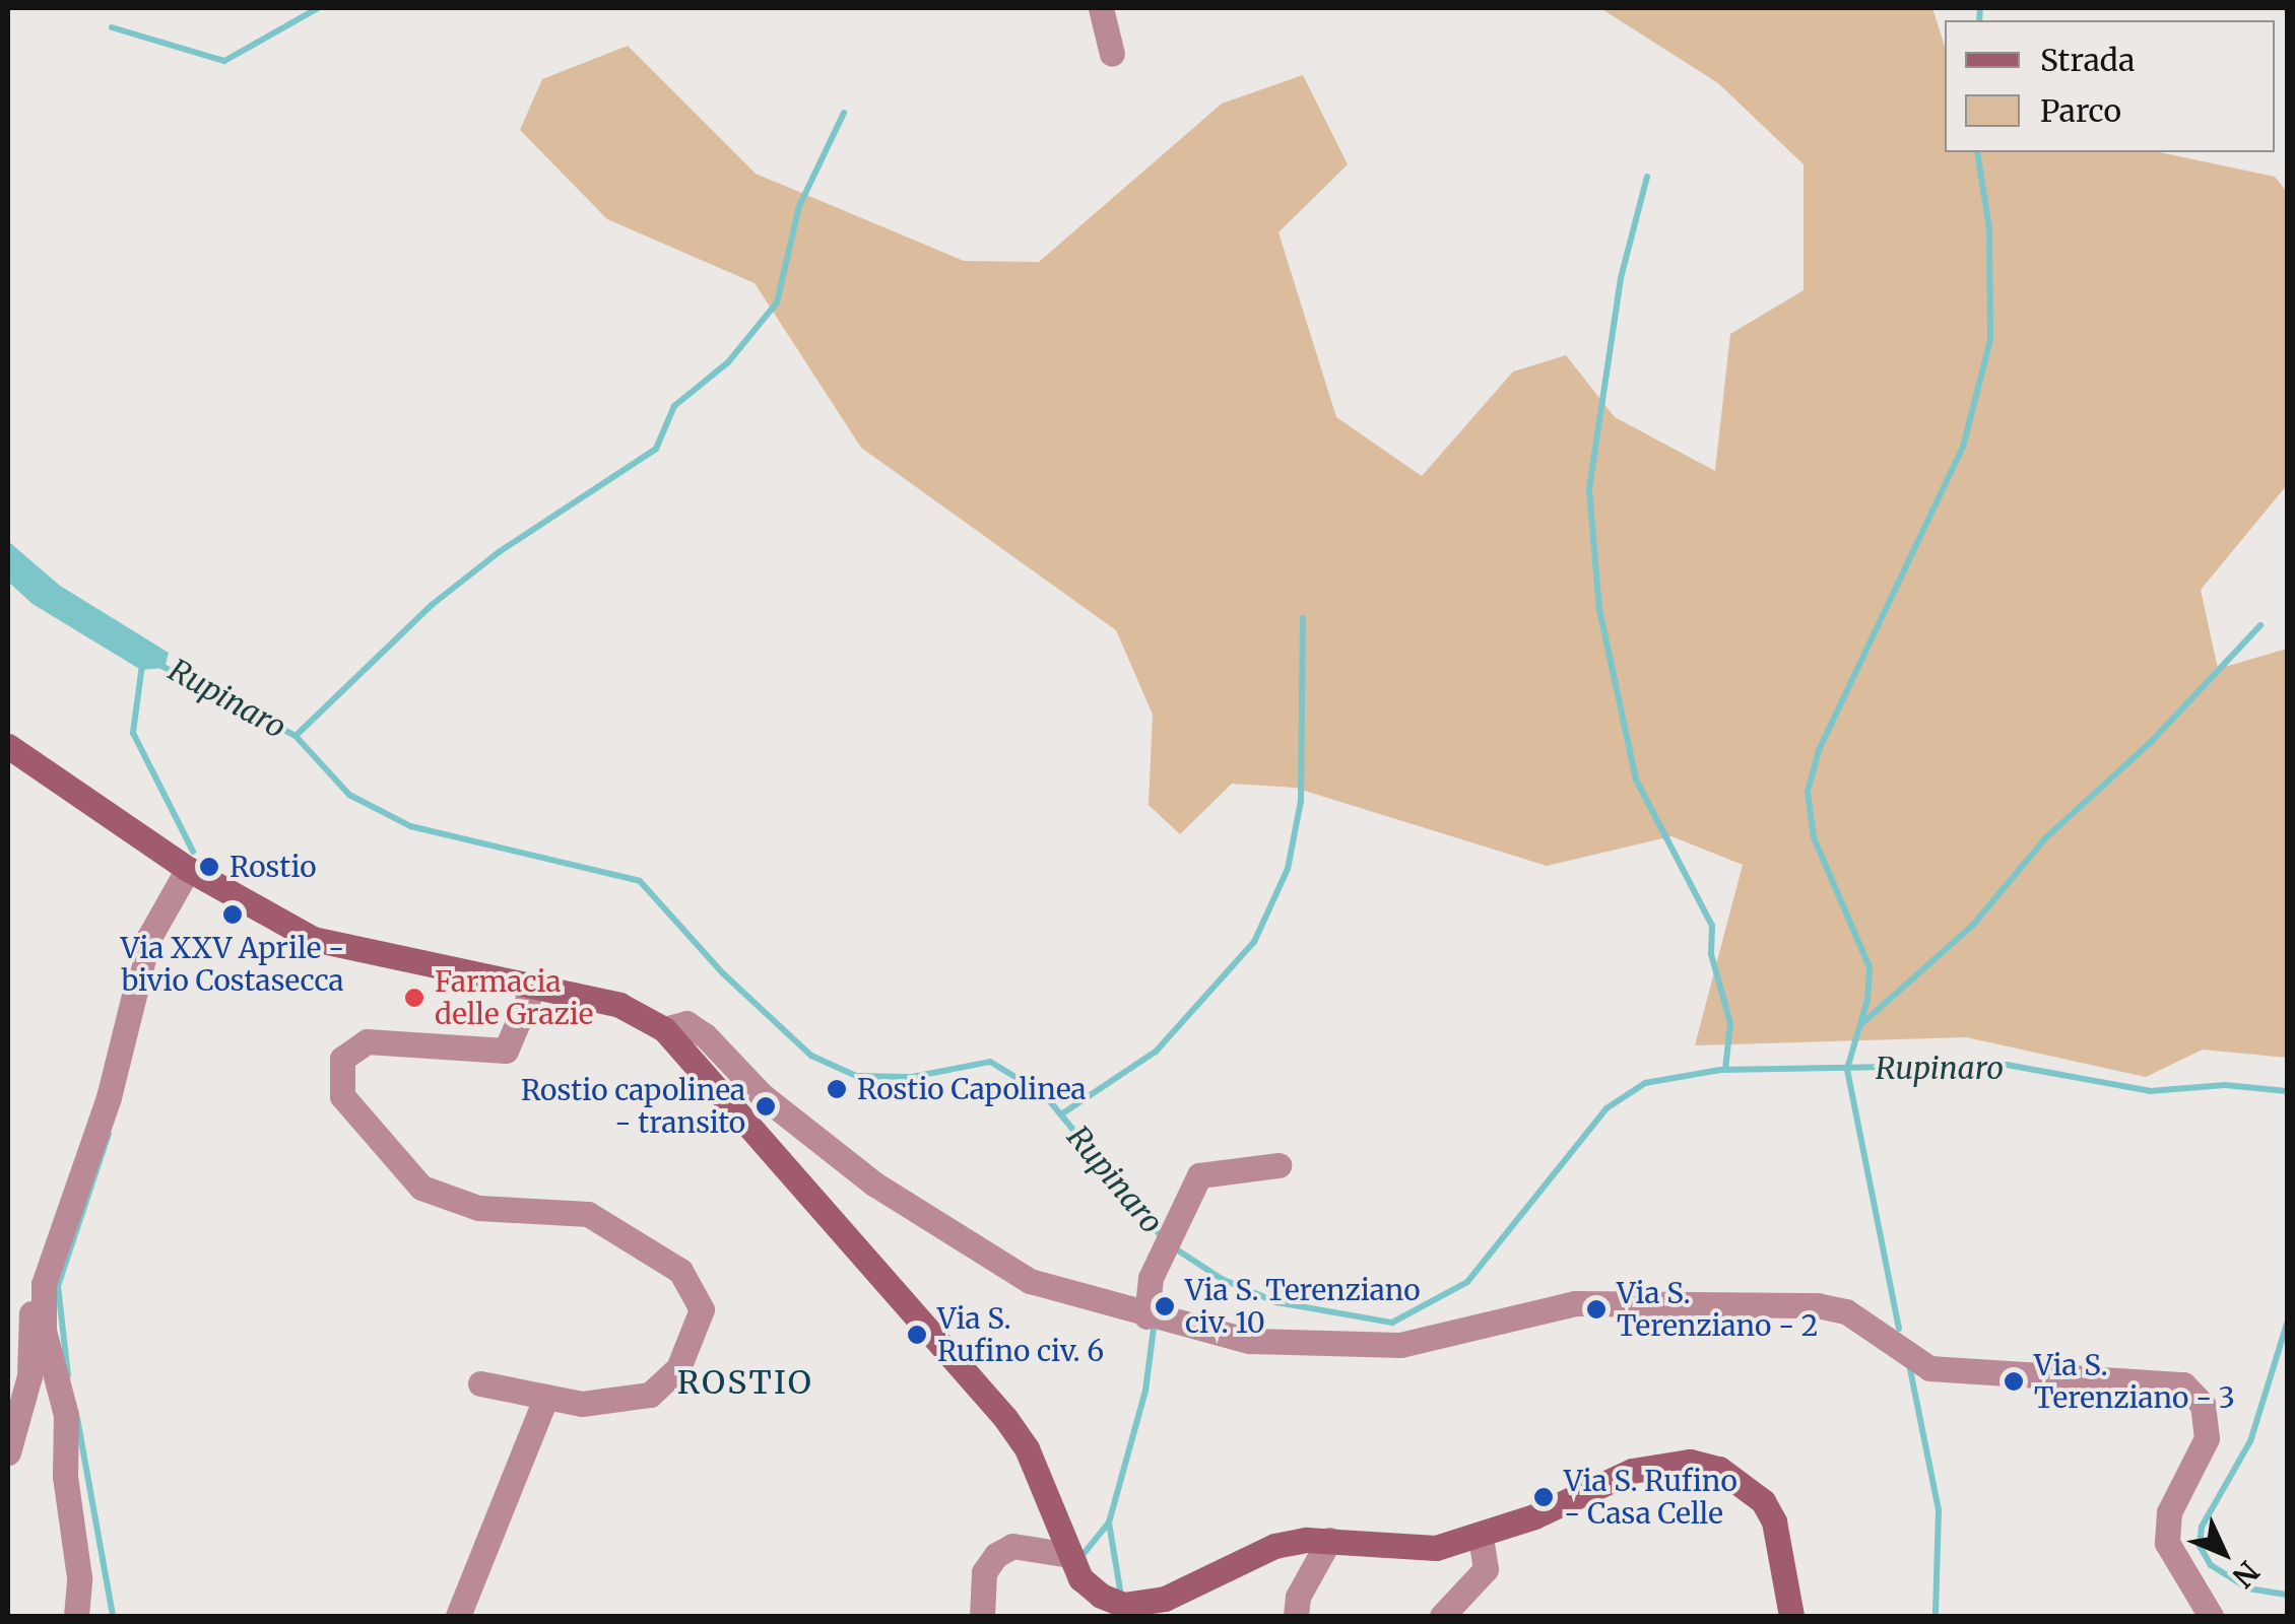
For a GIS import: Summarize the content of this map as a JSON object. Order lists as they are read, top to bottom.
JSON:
{
  "districts": ["ROSTIO"],
  "water": ["Rupinaro"],
  "places": [
    "Rostio",
    "Via XXV Aprile - bivio Costasecca",
    "Farmacia delle Grazie",
    "Rostio Capolinea",
    "Rostio capolinea - transito",
    "Via S. Terenziano civ. 10",
    "Via S. Terenziano - 2",
    "Via S. Rufino civ. 6",
    "Via S. Terenziano - 3",
    "Via S. Rufino - Casa Celle"
  ],
  "legend": ["Strada", "Parco"],
  "north": "bottom right"
}
